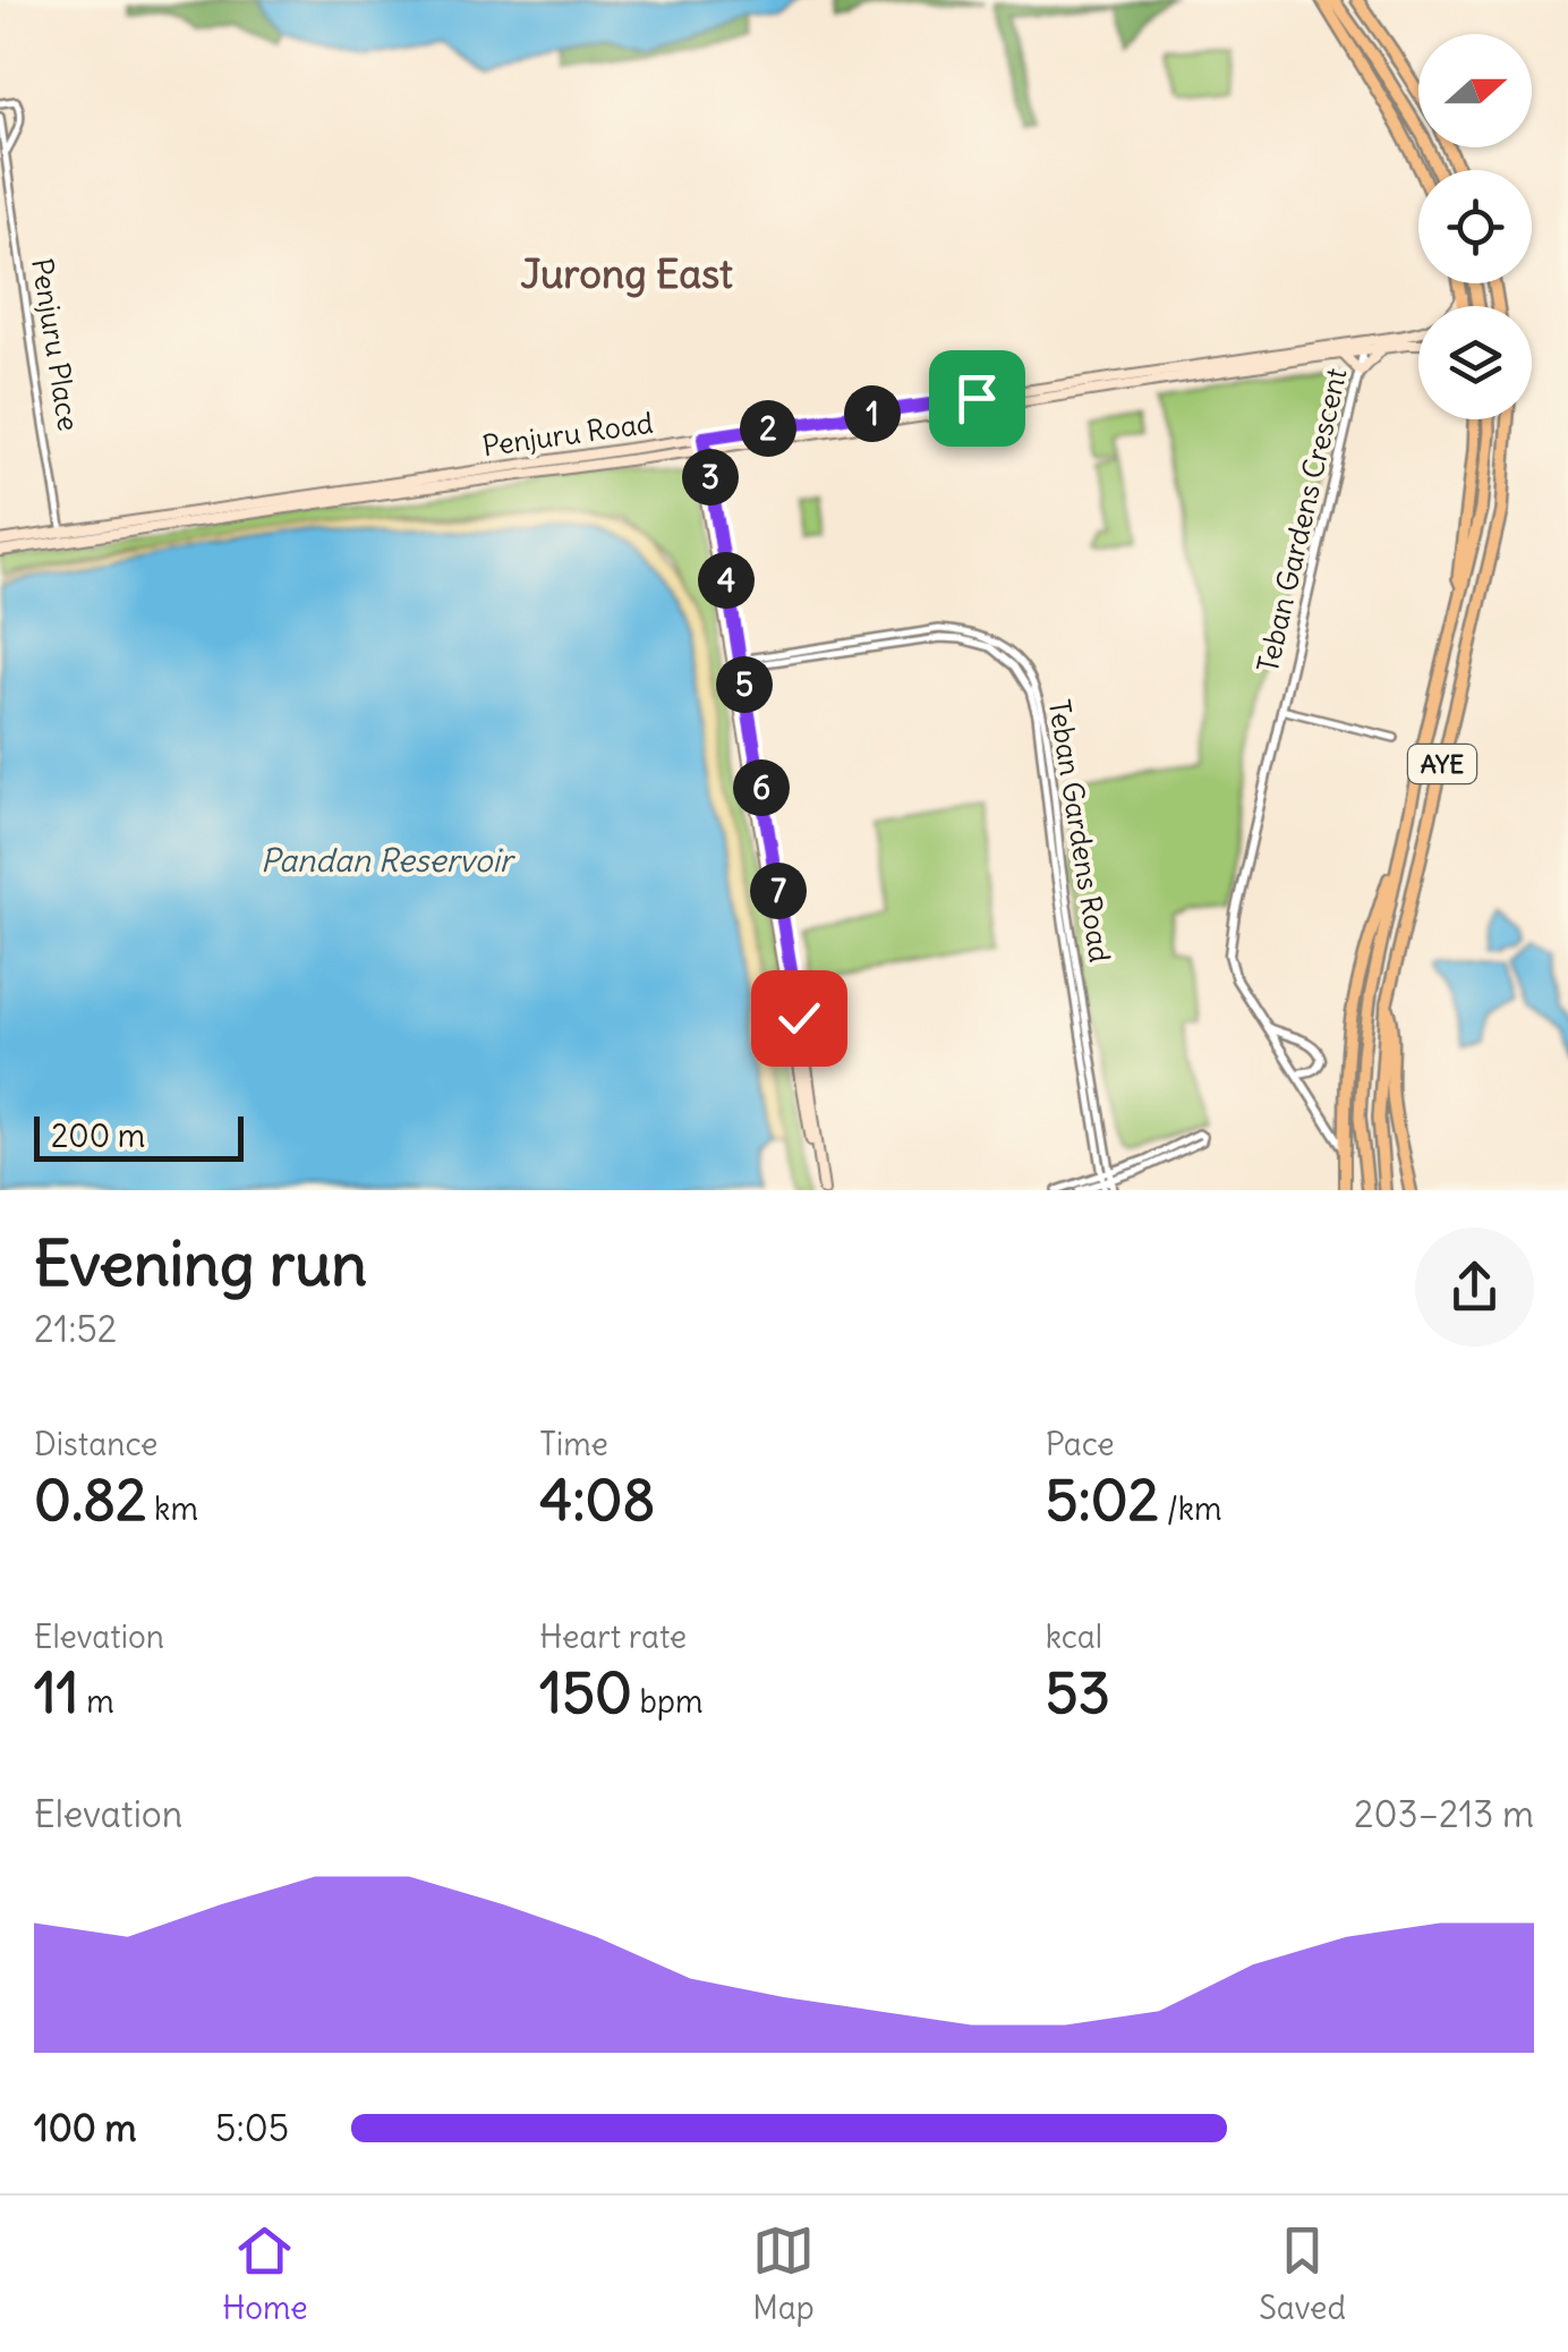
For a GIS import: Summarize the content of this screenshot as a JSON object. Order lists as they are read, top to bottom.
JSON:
{
  "streets": {
    "highway": ["AYE"],
    "main road": ["Penjuru Road"],
    "street": ["Penjuru Place", "Teban Gardens Crescent", "Teban Gardens Road"]
  },
  "crossings": [
    ["Penjuru Place", "Penjuru Road"],
    ["Penjuru Road", "Teban Gardens Crescent"]
  ],
  "districts": ["Jurong East"],
  "water": ["Pandan Reservoir"],
  "scale_bar": "200 m",
  "north": "right",
  "page": {
    "pins": [
      "1",
      "2",
      "3",
      "4",
      "5",
      "6",
      "7"
    ],
    "scale": "200 m",
    "heading": ["Evening run", "21:52"],
    "stats": [
      ["Distance", "0.82 km"],
      ["Time", "4:08"],
      ["Pace", "5:02 /km"],
      ["Elevation", "11 m"],
      ["Heart rate", "150 bpm"],
      ["kcal", "53"]
    ],
    "chart": ["Elevation", "203–213 m"],
    "list": [
      {
        "name": "100 m",
        "note": "5:05"
      }
    ],
    "tabs": ["Home", "Map", "Saved"]
  }
}
